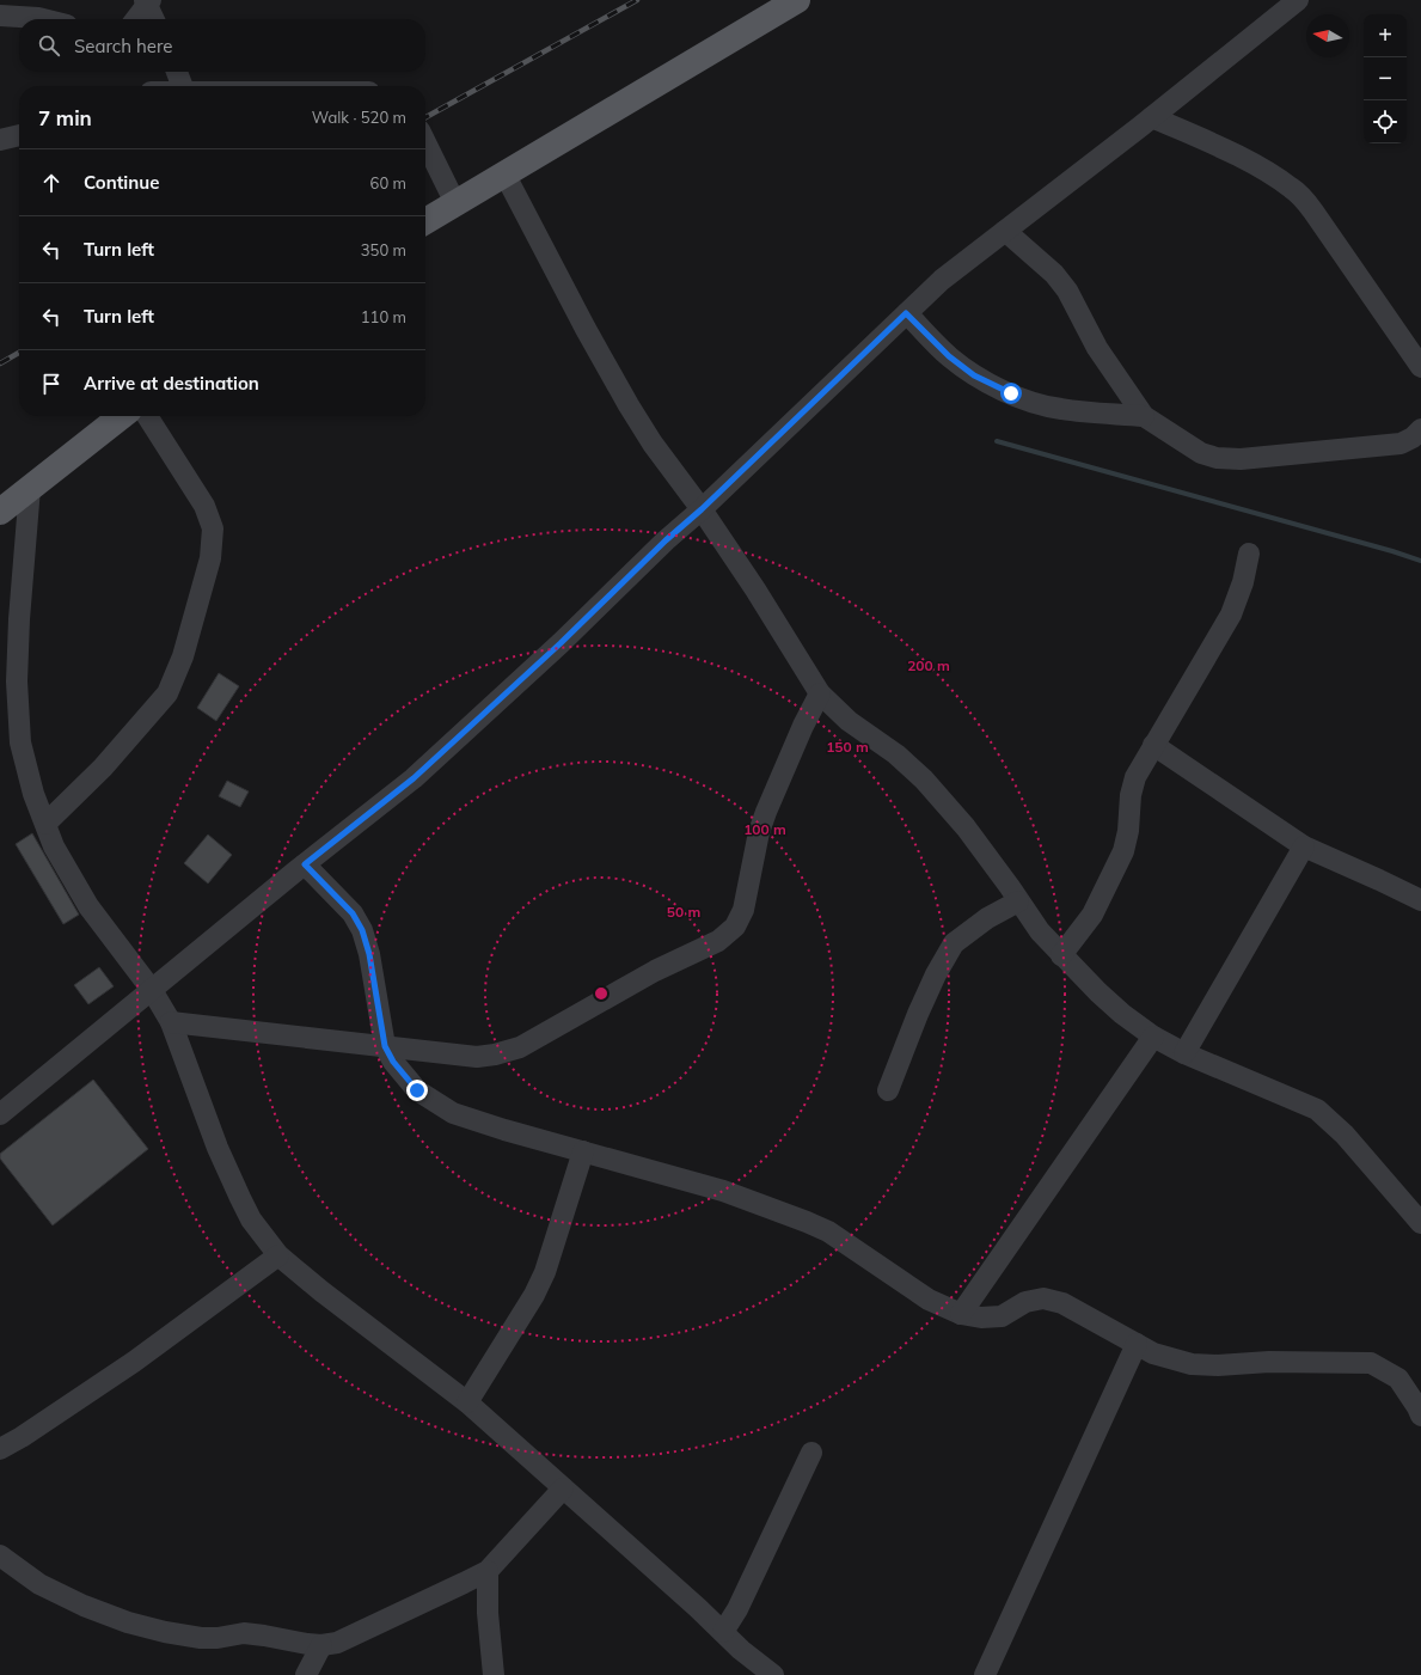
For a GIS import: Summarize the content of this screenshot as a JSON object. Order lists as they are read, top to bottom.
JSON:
{
  "north": "left",
  "page": {
    "map_buttons": ["+", "−"],
    "search": "Search here",
    "heading": ["7 min", "Walk · 520 m"],
    "list": [
      ["Continue", "60 m"],
      ["Turn left", "350 m"],
      ["Turn left", "110 m"],
      "Arrive at destination"
    ]
  },
  "rings": [
    "200 m",
    "150 m",
    "100 m",
    "50 m"
  ]
}
